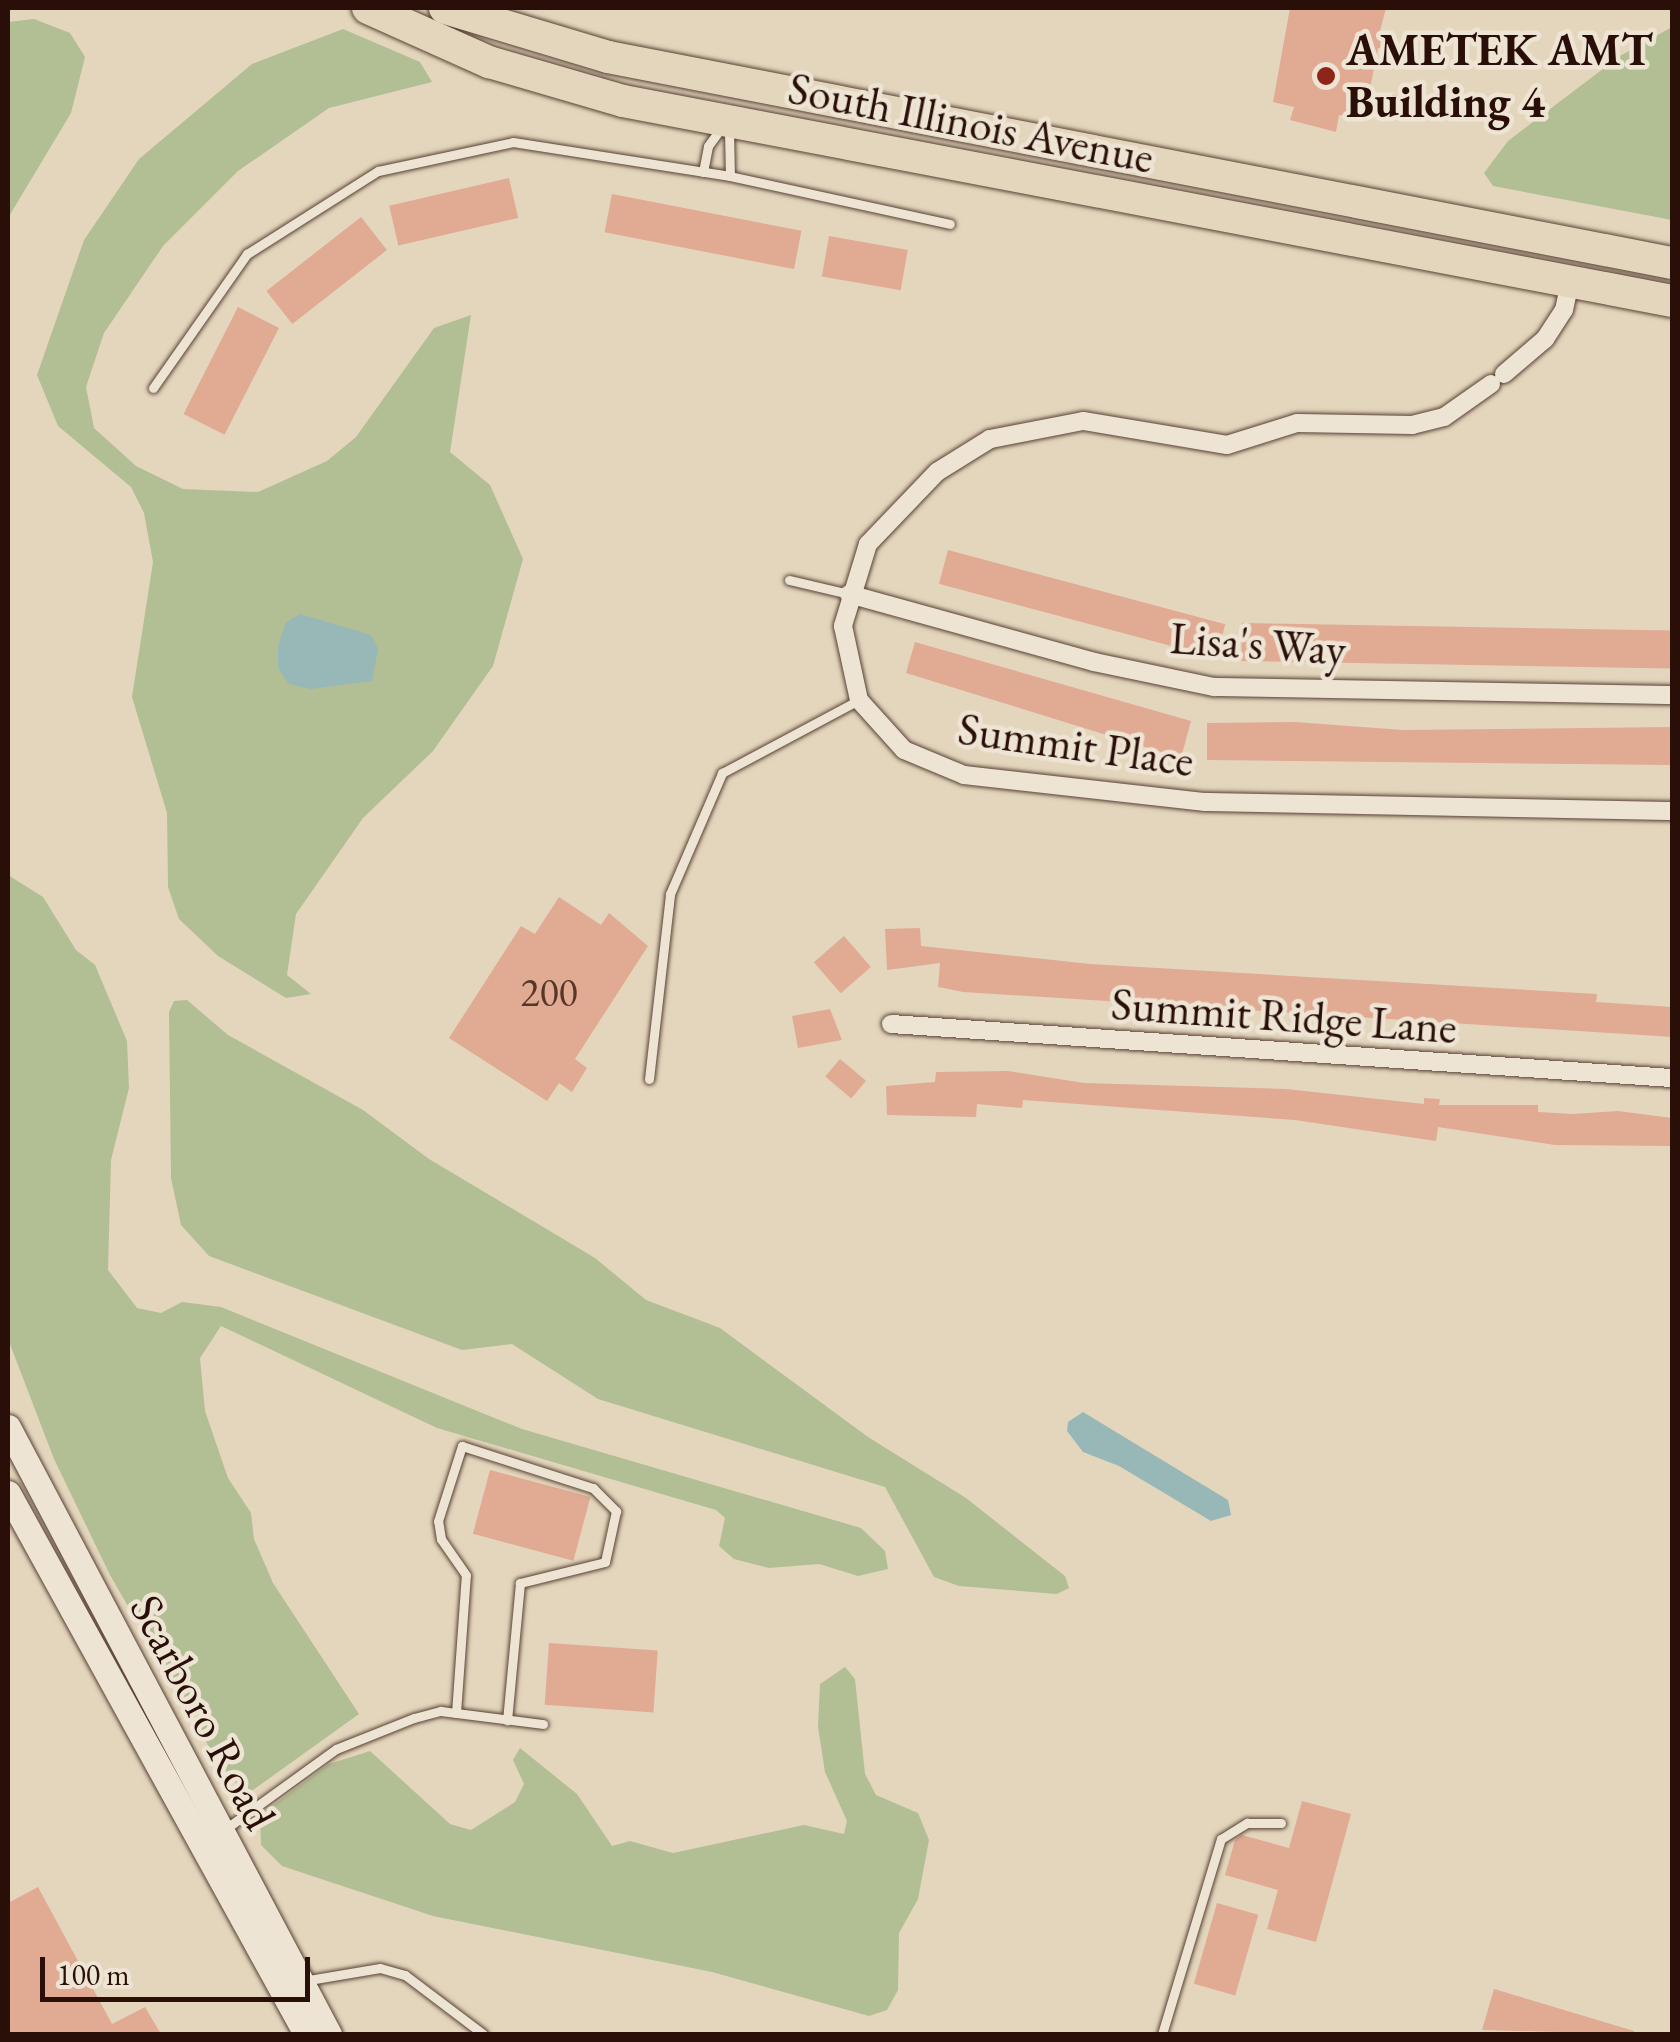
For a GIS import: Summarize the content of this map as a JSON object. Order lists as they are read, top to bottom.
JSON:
{
  "streets": {
    "highway": ["South Illinois Avenue"],
    "main road": ["Scarboro Road"],
    "street": ["Lisa's Way", "Summit Place", "Summit Ridge Lane"]
  },
  "places": ["AMETEK AMT Building 4"],
  "house_numbers": ["200"],
  "scale_bar": "100 m"
}
